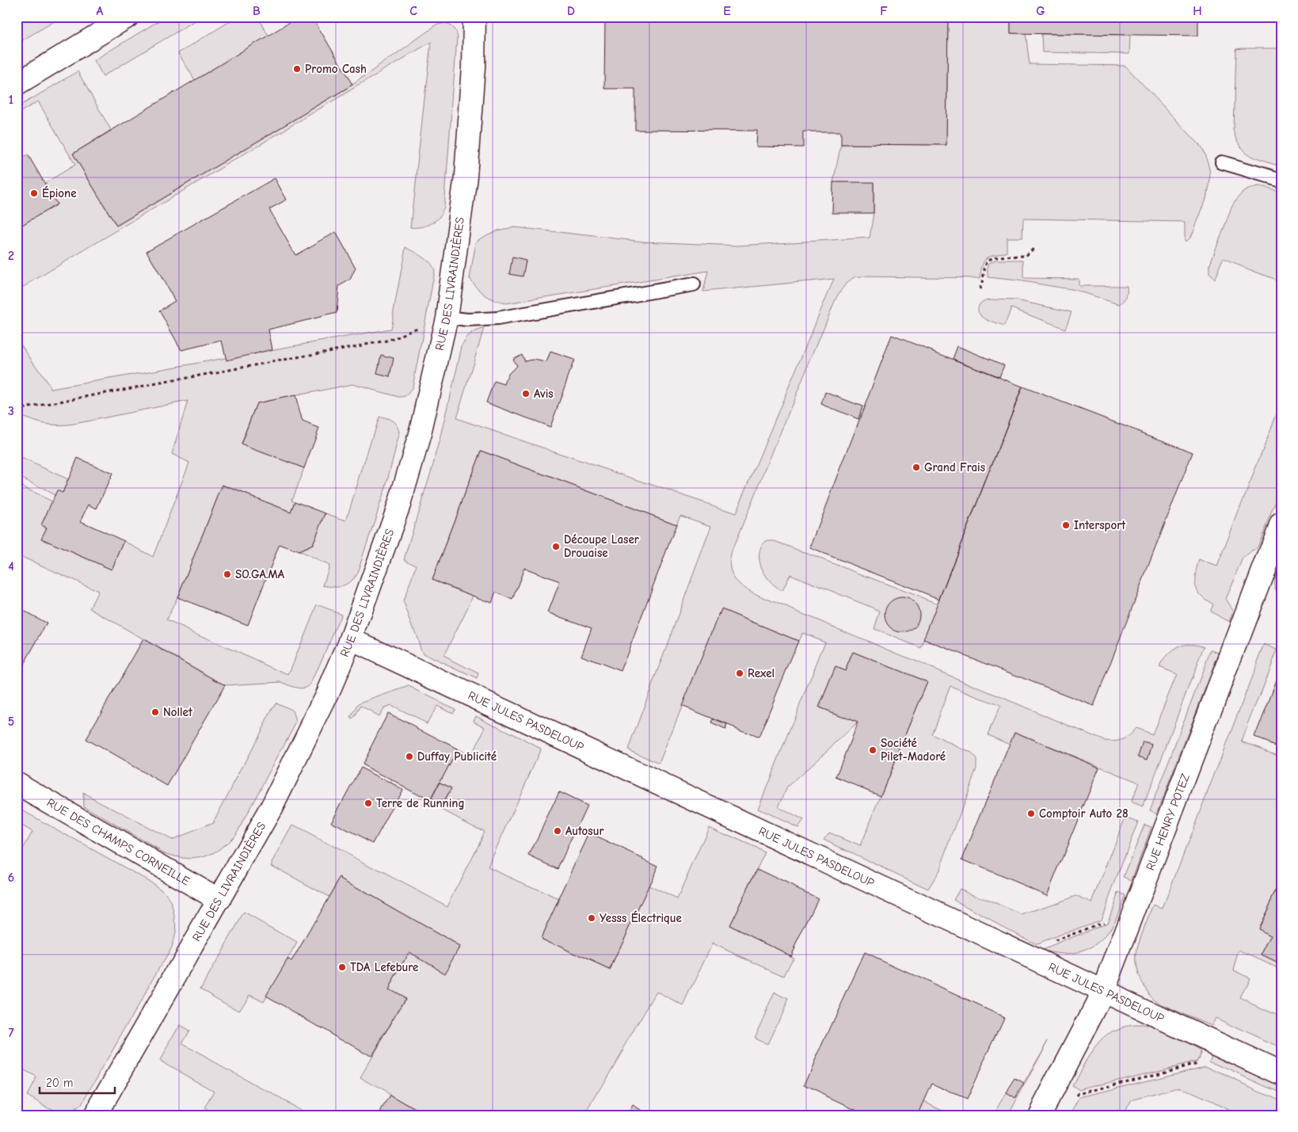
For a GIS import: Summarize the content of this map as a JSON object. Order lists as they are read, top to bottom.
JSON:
{
  "streets": {
    "street": [
      "RUE DES LIVRAINDIÈRES",
      "RUE JULES PASDELOUP",
      "RUE HENRY POTEZ",
      "RUE DES CHAMPS CORNEILLE"
    ]
  },
  "crossings": [
    ["RUE DES LIVRAINDIÈRES", "RUE JULES PASDELOUP"],
    ["RUE DES LIVRAINDIÈRES", "RUE DES CHAMPS CORNEILLE"],
    ["RUE JULES PASDELOUP", "RUE HENRY POTEZ"]
  ],
  "places": [
    "Promo Cash",
    "Épione",
    "Avis",
    "Grand Frais",
    "Intersport",
    "Découpe Laser Drouaise",
    "SO.GA.MA",
    "Rexel",
    "Nollet",
    "Société Pilet-Madoré",
    "Duffay Publicité",
    "Terre de Running",
    "Comptoir Auto 28",
    "Autosur",
    "Yesss Électrique",
    "TDA Lefebure"
  ],
  "scale_bar": "20 m",
  "grid": {
    "columns": [
      "A",
      "B",
      "C",
      "D",
      "E",
      "F",
      "G",
      "H"
    ],
    "rows": [
      "1",
      "2",
      "3",
      "4",
      "5",
      "6",
      "7"
    ]
  }
}
